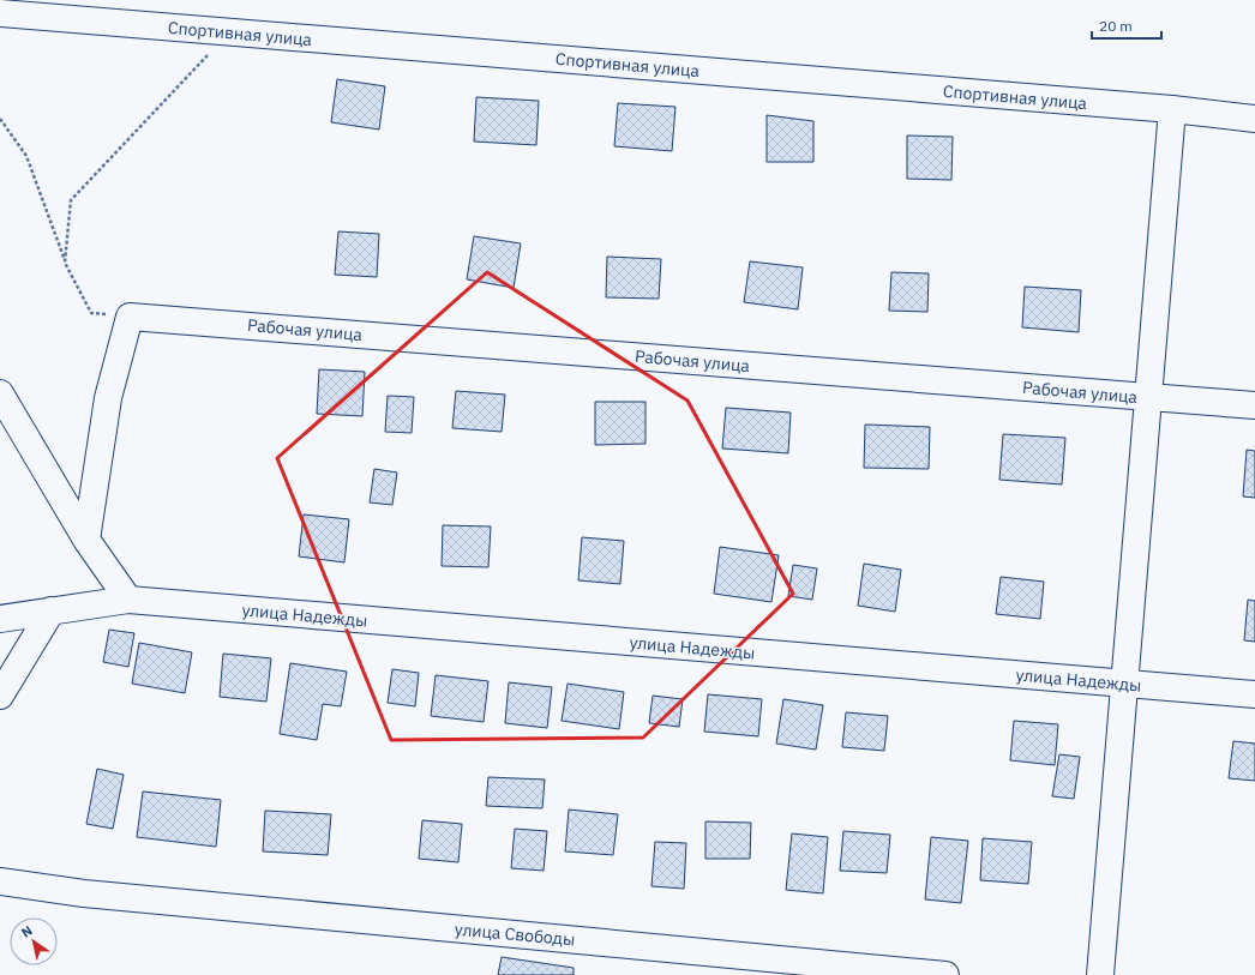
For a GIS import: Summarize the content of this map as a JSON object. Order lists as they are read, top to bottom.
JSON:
{
  "streets": {
    "street": [
      "Спортивная улица",
      "Рабочая улица",
      "улица Надежды",
      "улица Свободы"
    ]
  },
  "scale_bar": "20 m",
  "north": "top left"
}
